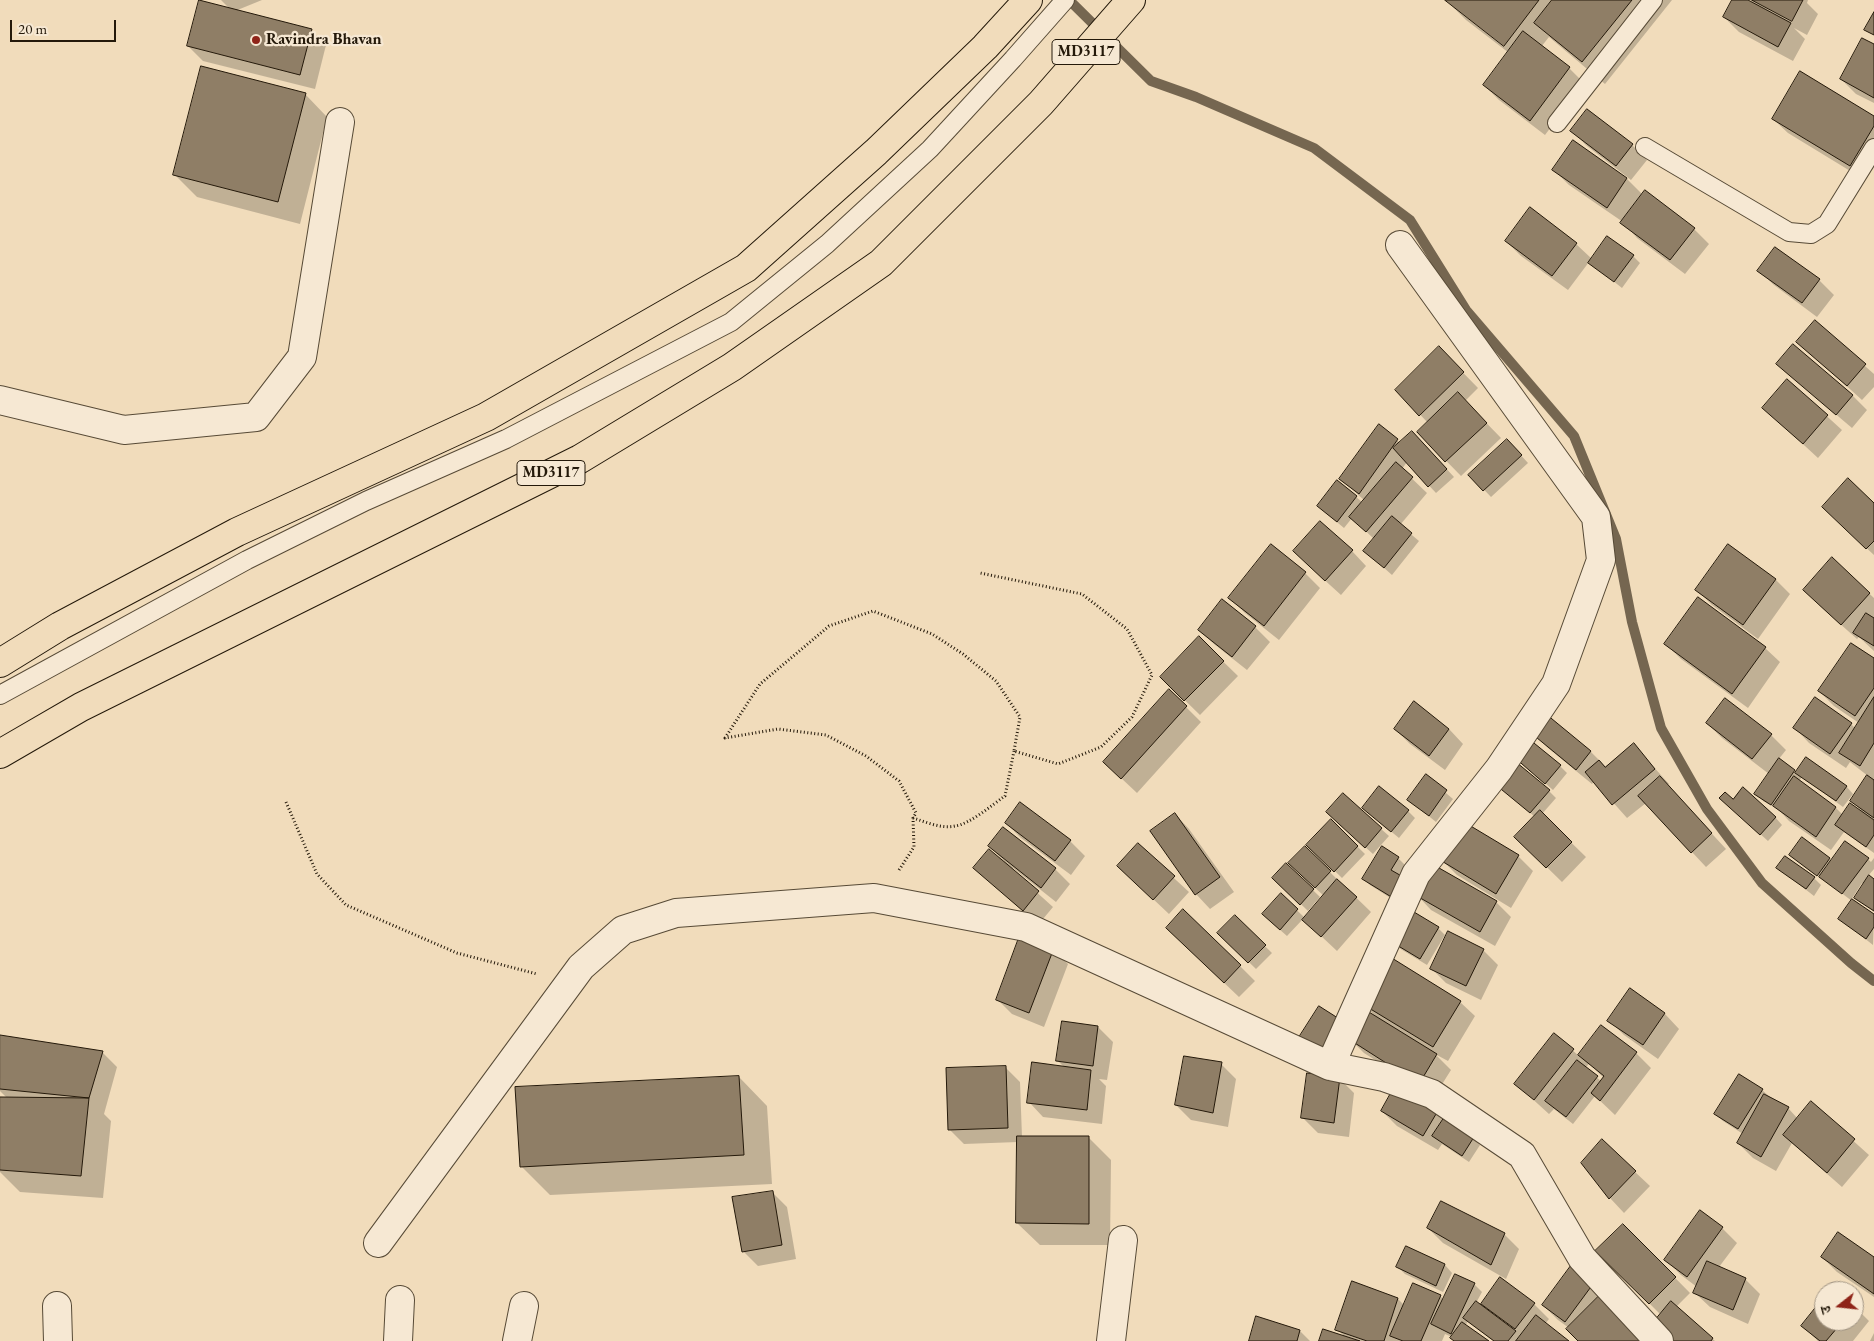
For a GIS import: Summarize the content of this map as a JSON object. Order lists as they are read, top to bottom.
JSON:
{
  "streets": {
    "main road": ["MD3117"]
  },
  "places": ["Ravindra Bhavan"],
  "scale_bar": "20 m",
  "north": "left"
}
